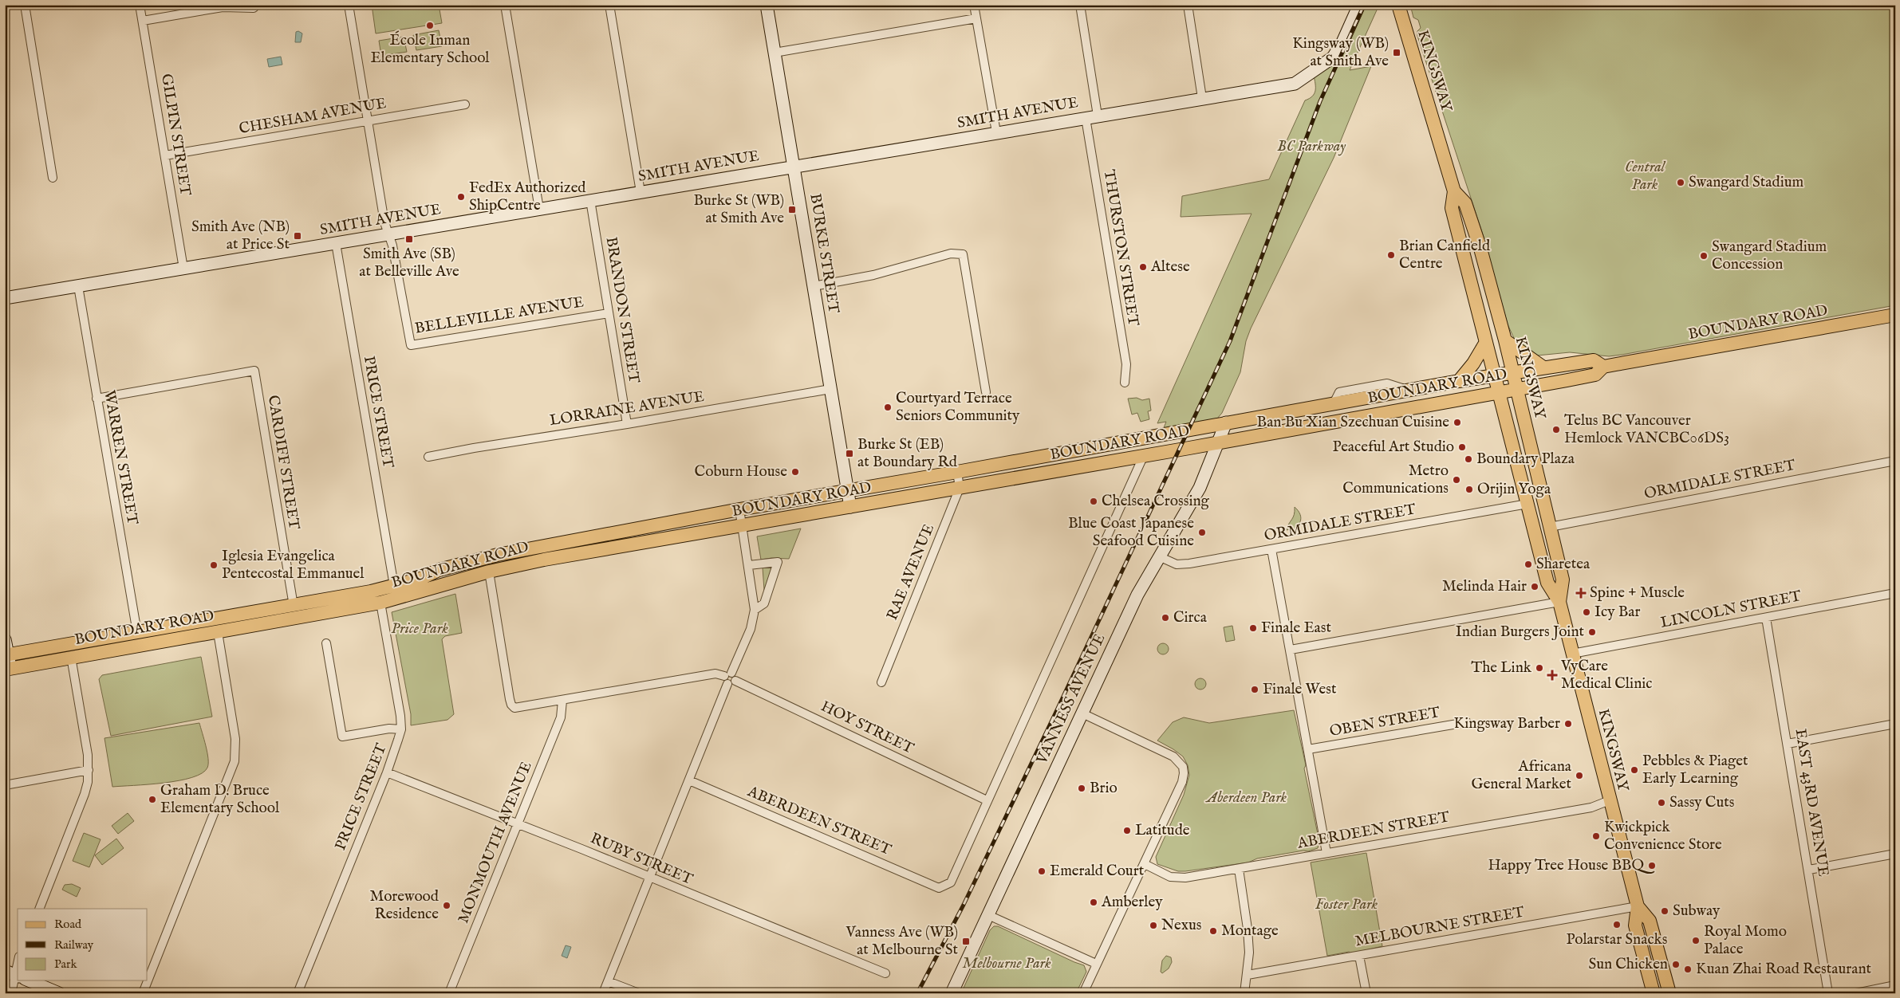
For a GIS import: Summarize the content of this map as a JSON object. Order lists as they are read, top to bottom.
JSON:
{
  "streets": {
    "main road": ["KINGSWAY", "BOUNDARY ROAD"],
    "street": [
      "SMITH AVENUE",
      "CHESHAM AVENUE",
      "GILPIN STREET",
      "THURSTON STREET",
      "BURKE STREET",
      "BRANDON STREET",
      "BELLEVILLE AVENUE",
      "LORRAINE AVENUE",
      "PRICE STREET",
      "WARREN STREET",
      "CARDIFF STREET",
      "ORMIDALE STREET",
      "RAE AVENUE",
      "LINCOLN STREET",
      "VANNESS AVENUE",
      "OBEN STREET",
      "HOY STREET",
      "EAST 43RD AVENUE",
      "ABERDEEN STREET",
      "MONMOUTH AVENUE",
      "RUBY STREET",
      "MELBOURNE STREET"
    ]
  },
  "crossings": [
    ["KINGSWAY", "BOUNDARY ROAD"],
    ["KINGSWAY", "ORMIDALE STREET"],
    ["KINGSWAY", "LINCOLN STREET"],
    ["KINGSWAY", "ABERDEEN STREET"],
    ["KINGSWAY", "MELBOURNE STREET"],
    ["SMITH AVENUE", "GILPIN STREET"],
    ["SMITH AVENUE", "THURSTON STREET"],
    ["SMITH AVENUE", "BURKE STREET"],
    ["SMITH AVENUE", "BRANDON STREET"],
    ["SMITH AVENUE", "BELLEVILLE AVENUE"],
    ["SMITH AVENUE", "PRICE STREET"],
    ["SMITH AVENUE", "WARREN STREET"],
    ["CHESHAM AVENUE", "GILPIN STREET"],
    ["BURKE STREET", "BOUNDARY ROAD"],
    ["BURKE STREET", "LORRAINE AVENUE"],
    ["BRANDON STREET", "BELLEVILLE AVENUE"],
    ["BRANDON STREET", "LORRAINE AVENUE"],
    ["BOUNDARY ROAD", "PRICE STREET"],
    ["BOUNDARY ROAD", "WARREN STREET"],
    ["BOUNDARY ROAD", "CARDIFF STREET"],
    ["BOUNDARY ROAD", "RAE AVENUE"],
    ["BOUNDARY ROAD", "VANNESS AVENUE"],
    ["BOUNDARY ROAD", "HOY STREET"],
    ["PRICE STREET", "RUBY STREET"],
    ["WARREN STREET", "CARDIFF STREET"],
    ["ORMIDALE STREET", "VANNESS AVENUE"],
    ["LINCOLN STREET", "EAST 43RD AVENUE"],
    ["HOY STREET", "ABERDEEN STREET"],
    ["HOY STREET", "MONMOUTH AVENUE"],
    ["MONMOUTH AVENUE", "RUBY STREET"]
  ],
  "parks": [
    "BC Parkway",
    "Central Park",
    "Price Park",
    "Aberdeen Park",
    "Foster Park",
    "Melbourne Park"
  ],
  "places": {
    "other": [
      "École Inman Elementary School",
      "Swangard Stadium",
      "FedEx Authorized ShipCentre",
      "Brian Canfield Centre",
      "Swangard Stadium Concession",
      "Altese",
      "Courtyard Terrace Seniors Community",
      "Ban Bu Xian Szechuan Cuisine",
      "Telus BC Vancouver Hemlock VANCBC06DS3",
      "Peaceful Art Studio",
      "Boundary Plaza",
      "Coburn House",
      "Metro Communications",
      "Orijin Yoga",
      "Chelsea Crossing",
      "Blue Coast Japanese Seafood Cuisine",
      "Sharetea",
      "Iglesia Evangelica Pentecostal Emmanuel",
      "Melinda Hair",
      "Icy Bar",
      "Circa",
      "Finale East",
      "Indian Burgers Joint",
      "The Link",
      "Finale West",
      "Kingsway Barber",
      "Pebbles & Piaget Early Learning",
      "Africana General Market",
      "Brio",
      "Graham D. Bruce Elementary School",
      "Sassy Cuts",
      "Latitude",
      "Kwickpick Convenience Store",
      "Happy Tree House BBQ",
      "Emerald Court",
      "Amberley",
      "Morewood Residence",
      "Subway",
      "Polarstar Snacks",
      "Nexus",
      "Montage",
      "Royal Momo Palace",
      "Sun Chicken",
      "Kuan Zhai Road Restaurant"
    ],
    "transit": [
      "Kingsway (WB) at Smith Ave",
      "Burke St (WB) at Smith Ave",
      "Smith Ave (NB) at Price St",
      "Smith Ave (SB) at Belleville Ave",
      "Burke St (EB) at Boundary Rd",
      "Vanness Ave (WB) at Melbourne St"
    ],
    "health": ["Spine + Muscle", "VyCare Medical Clinic"]
  },
  "legend": ["Road", "Railway", "Park"]
}
